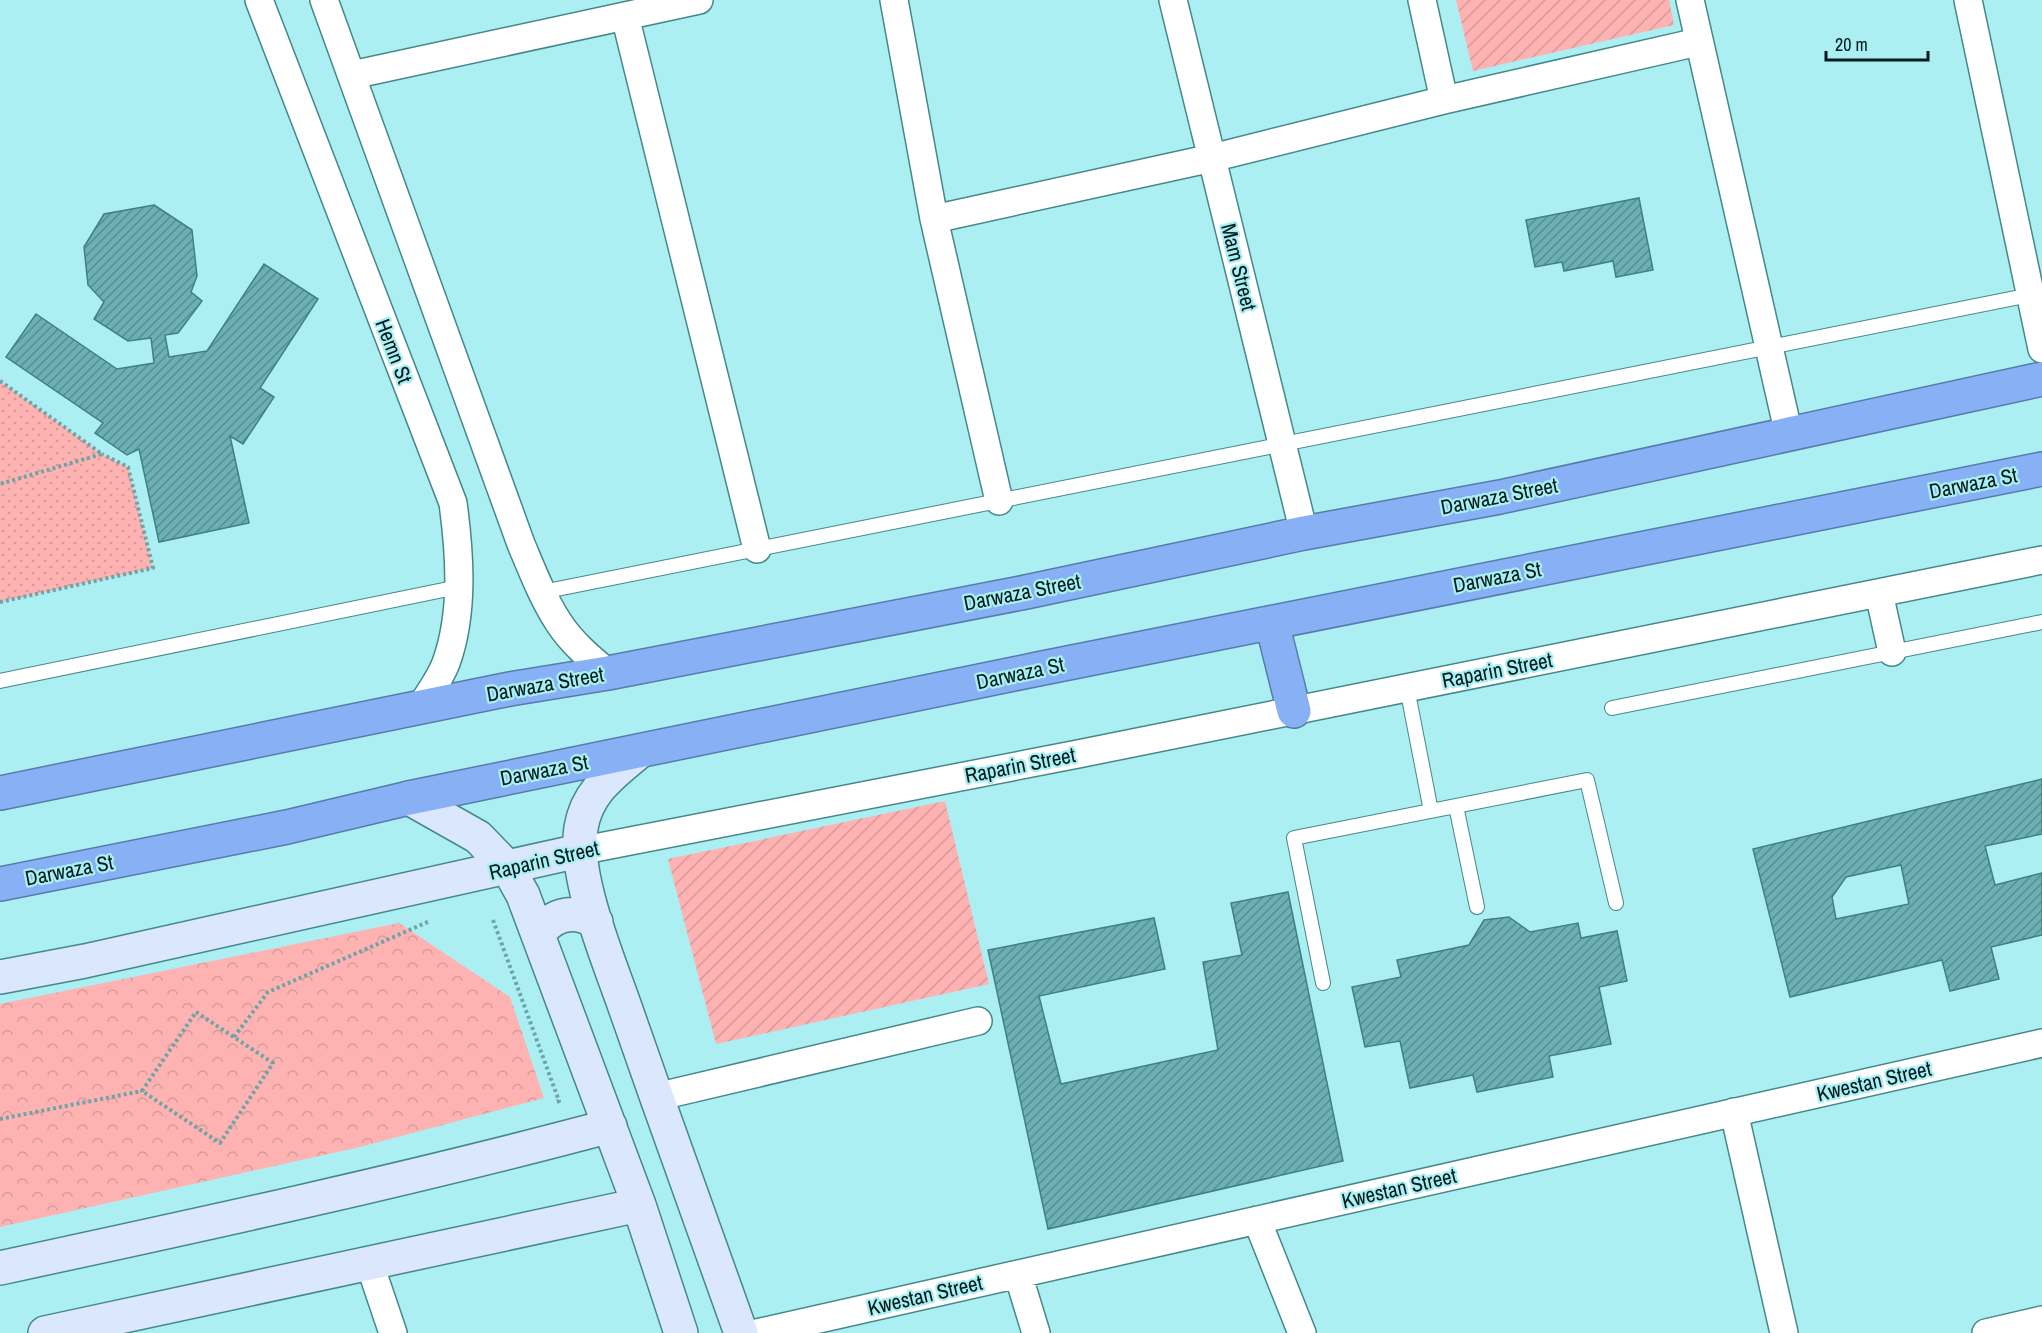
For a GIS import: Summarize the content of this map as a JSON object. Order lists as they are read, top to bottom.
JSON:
{
  "streets": {
    "highway": ["Darwaza St", "Darwaza Street"],
    "street": [
      "Mam Street",
      "Hemn St",
      "Raparin Street",
      "Kwestan Street"
    ]
  },
  "crossings": [
    ["Mam Street", "Darwaza Street"],
    ["Hemn St", "Darwaza Street"]
  ],
  "scale_bar": "20 m"
}
